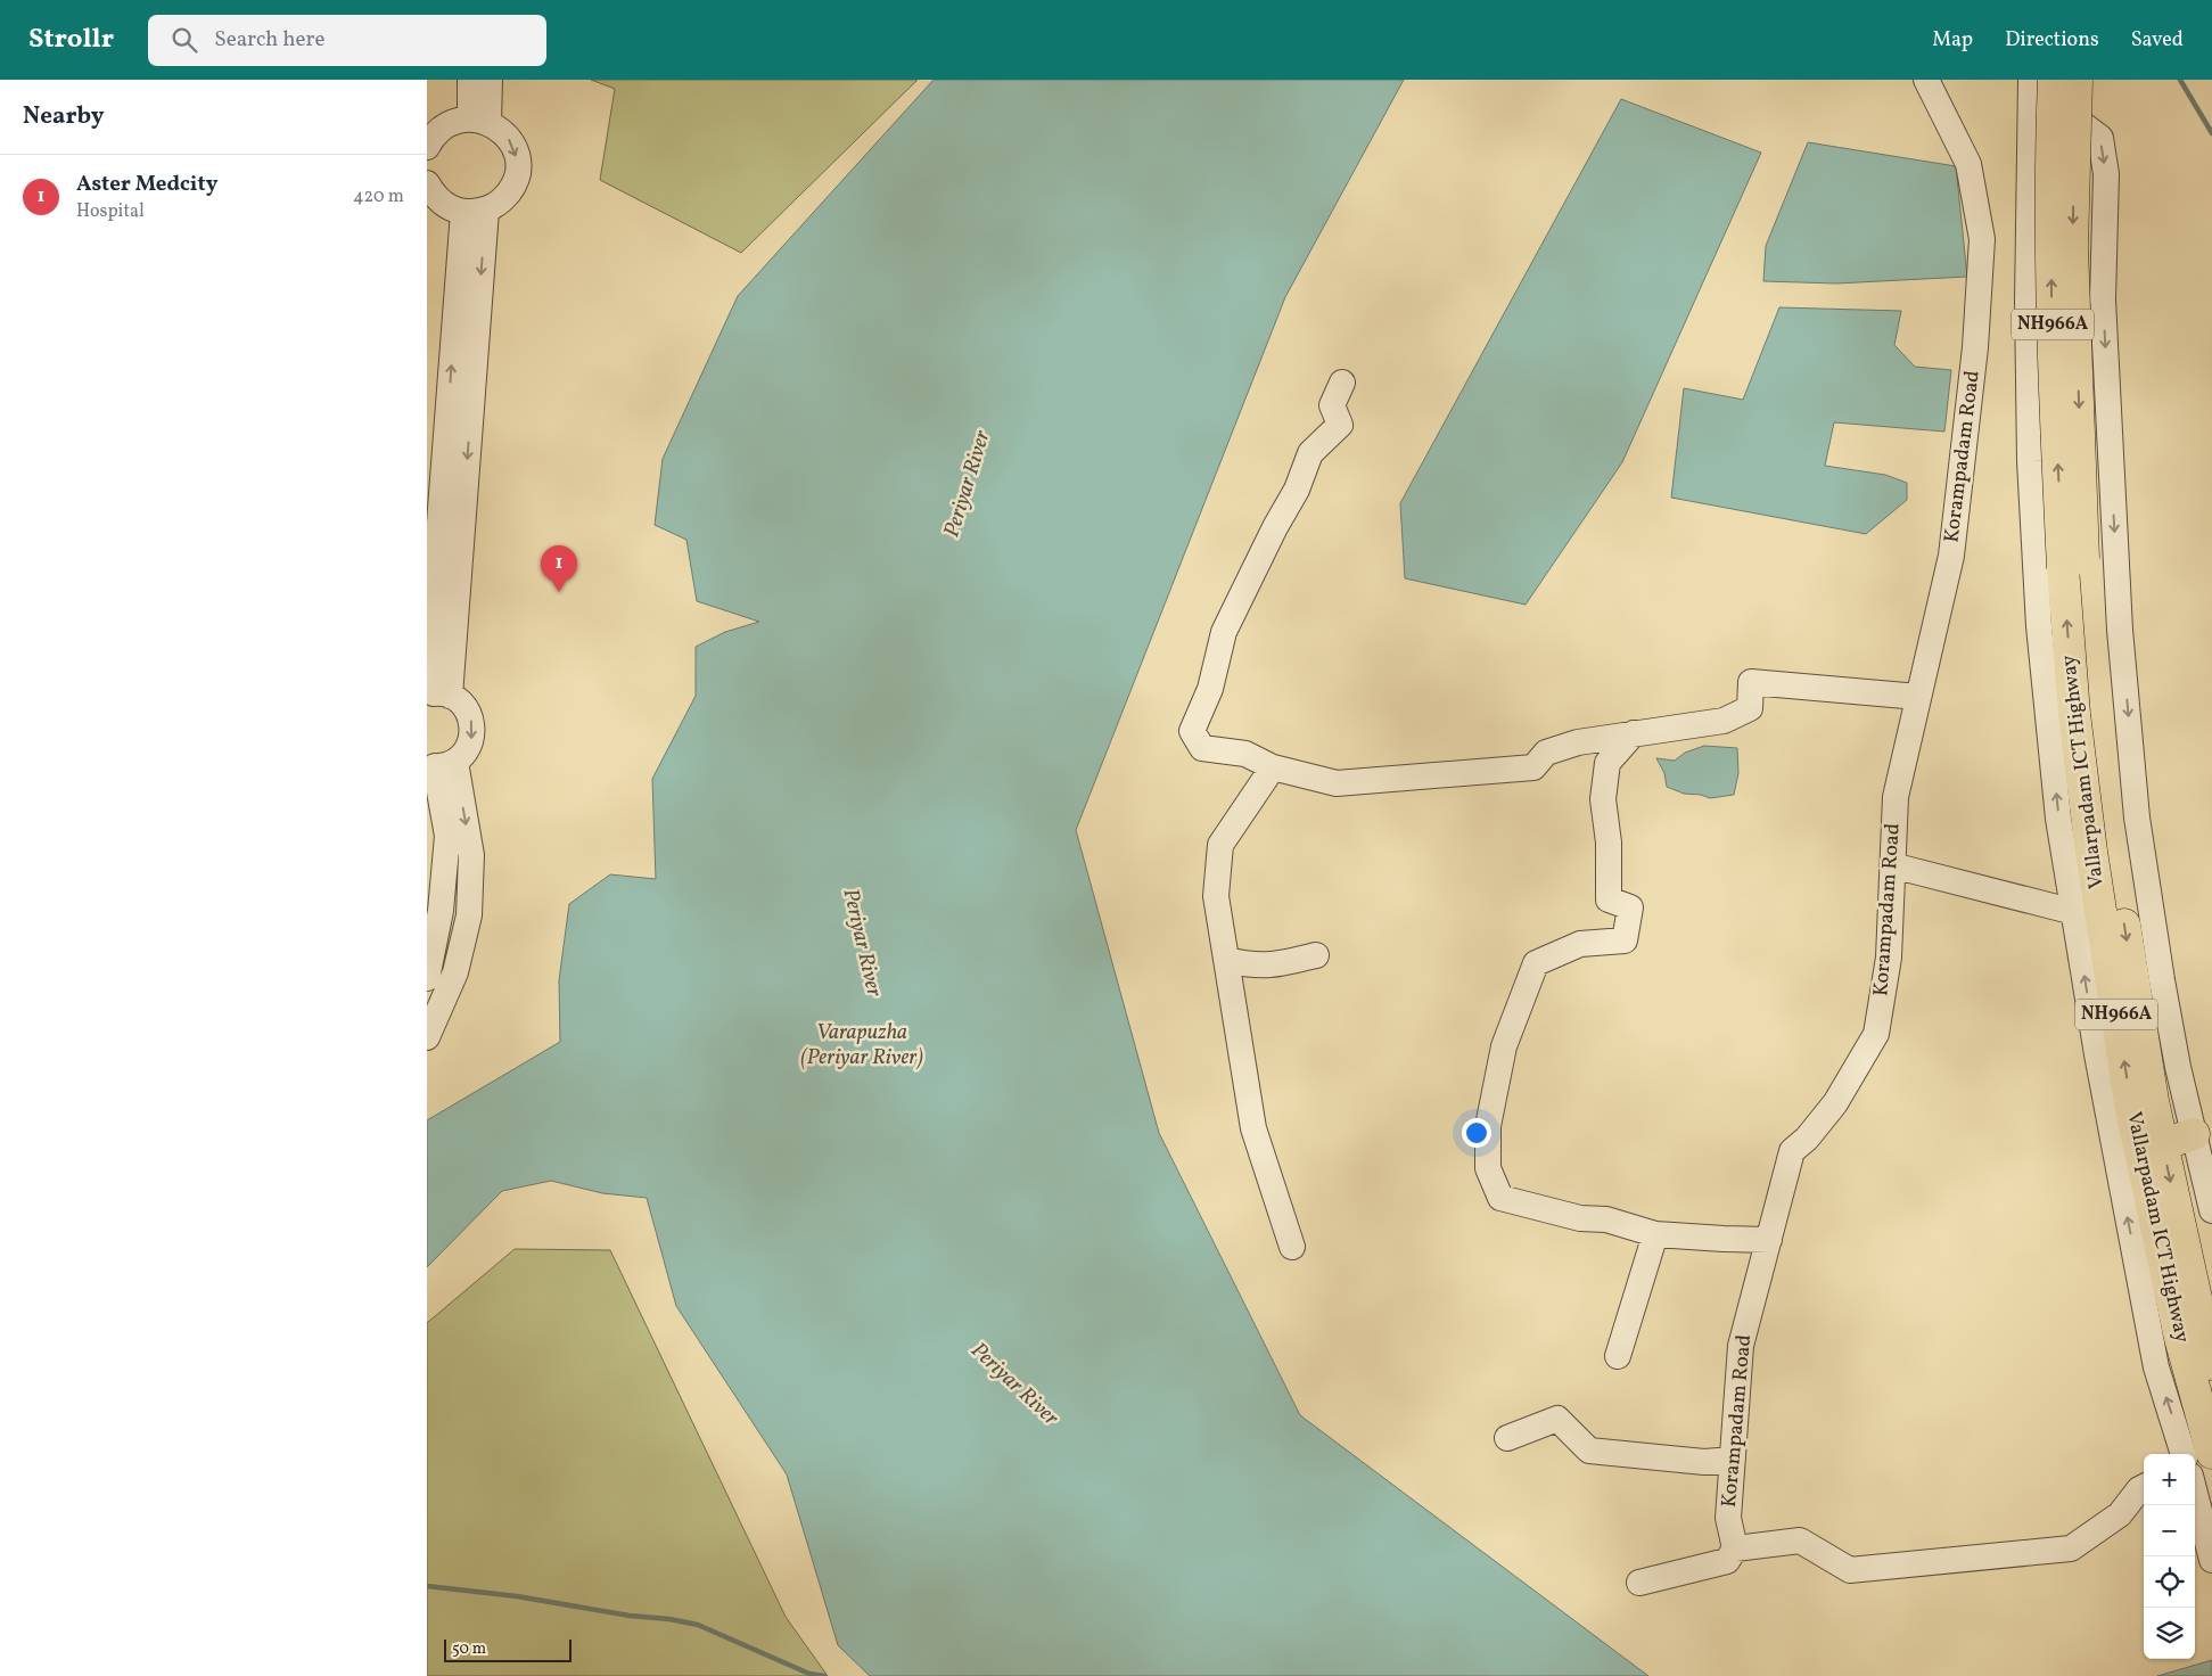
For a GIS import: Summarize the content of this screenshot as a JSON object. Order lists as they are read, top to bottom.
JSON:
{
  "streets": {
    "highway": ["NH966A", "Vallarpadam ICT Highway"],
    "street": ["Korampadam Road"]
  },
  "water": ["Periyar River", "Varapuzha (Periyar River)"],
  "scale_bar": "50 m",
  "page": {
    "header": "Strollr",
    "search": "Search here",
    "nav": ["Map", "Directions", "Saved"],
    "heading": "Nearby",
    "list": [
      {
        "mark": "1",
        "name": "Aster Medcity",
        "note": "Hospital",
        "value": "420 m"
      }
    ],
    "pins": "1",
    "map_buttons": ["+", "−"],
    "scale": "50 m"
  }
}
